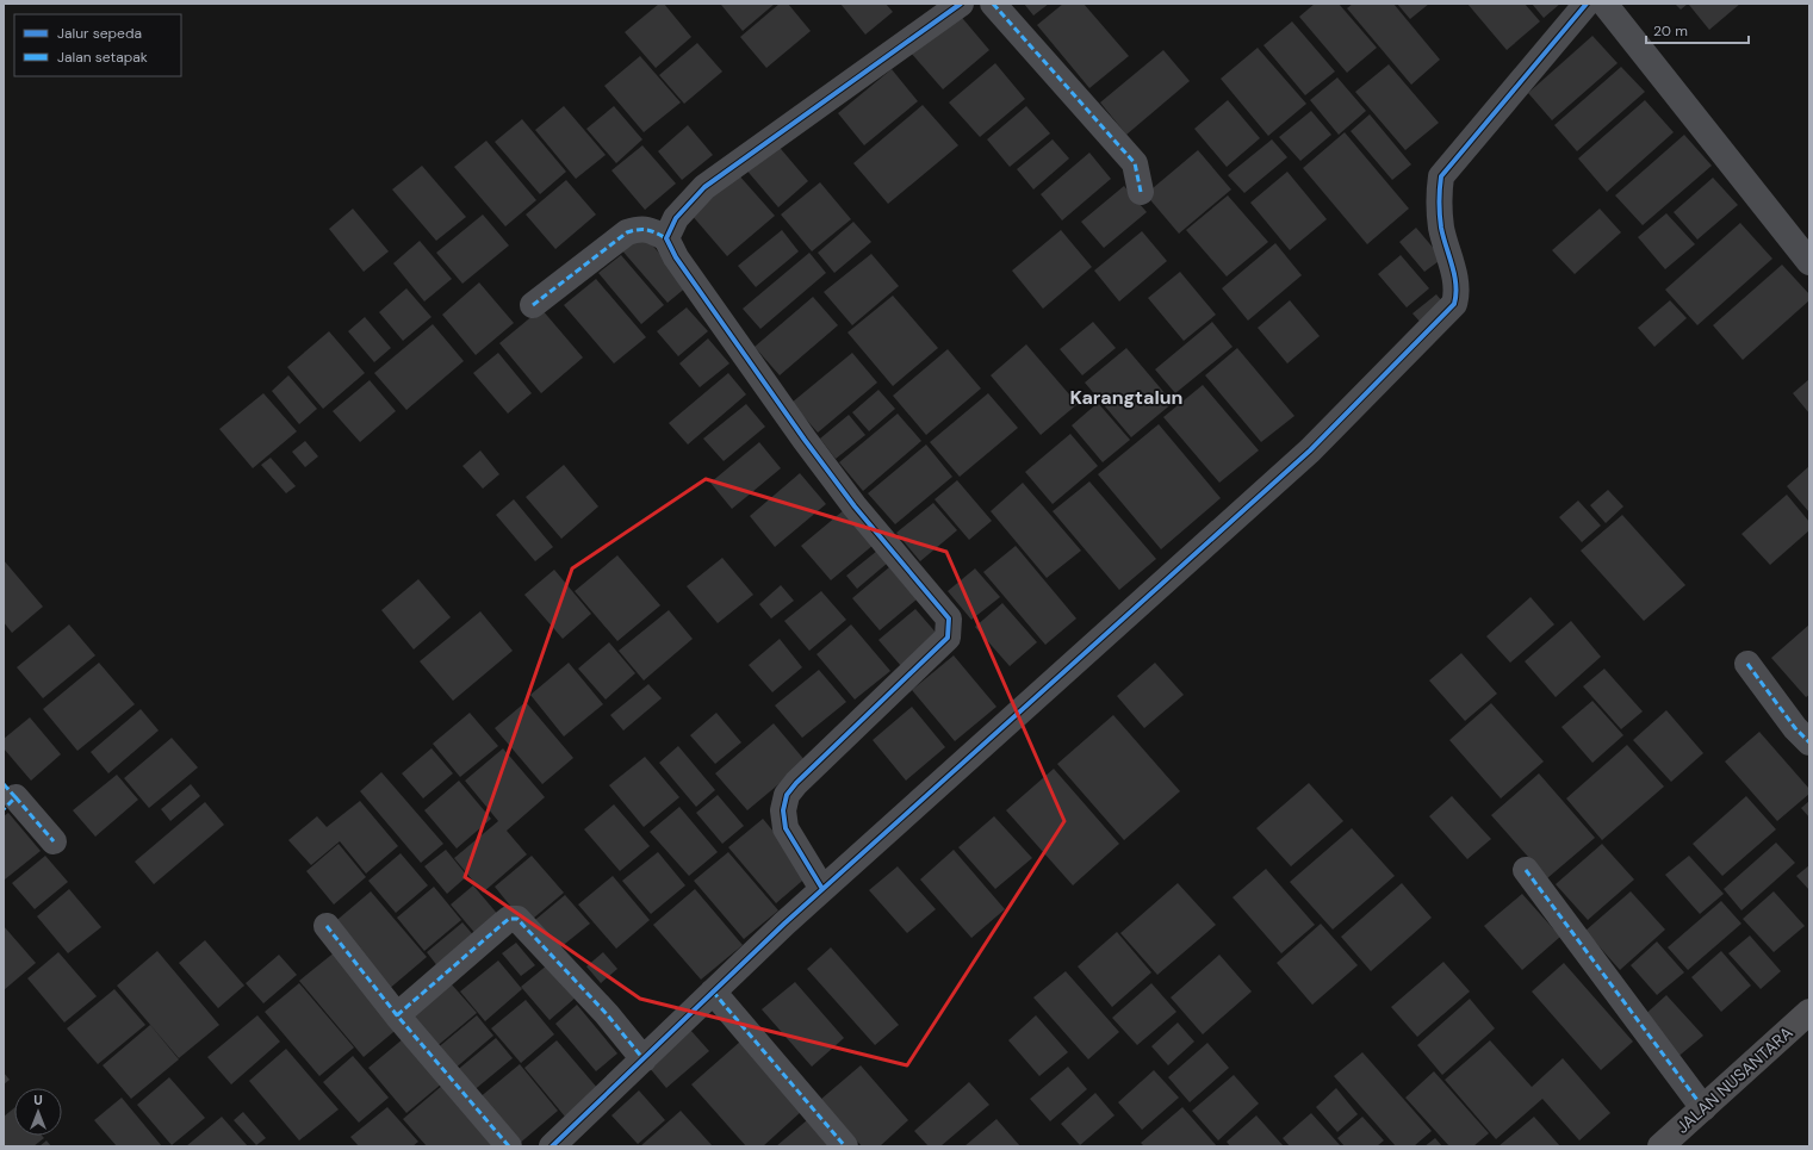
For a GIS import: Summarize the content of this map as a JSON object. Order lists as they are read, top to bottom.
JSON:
{
  "streets": {
    "highway": ["JALAN NUSANTARA"]
  },
  "districts": ["Karangtalun"],
  "legend": ["Jalur sepeda", "Jalan setapak"],
  "scale_bar": "20 m",
  "north": "top"
}
